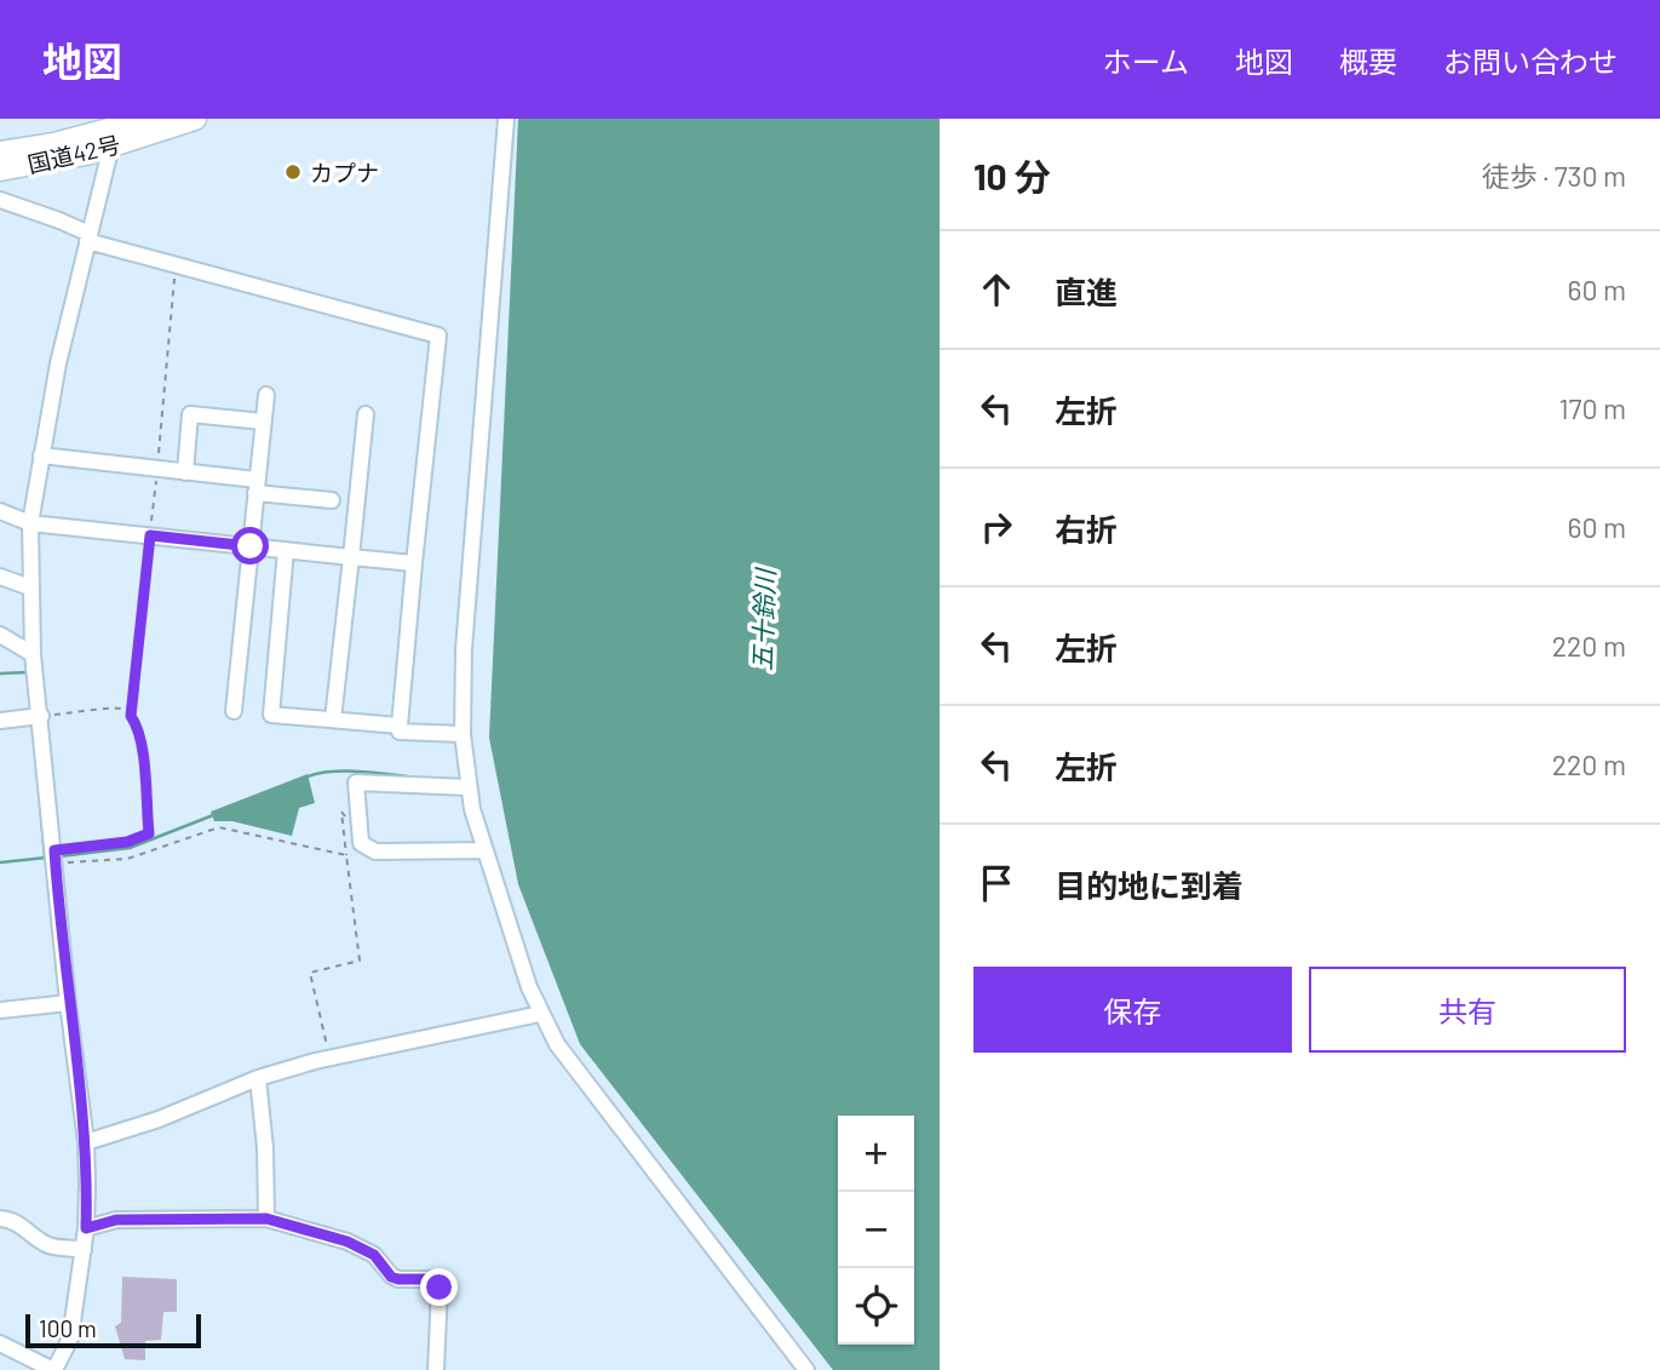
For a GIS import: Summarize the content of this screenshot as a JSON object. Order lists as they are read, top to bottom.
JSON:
{
  "streets": {
    "highway": ["国道42号"]
  },
  "water": ["五十鈴川"],
  "places": ["カプナ"],
  "scale_bar": "100 m",
  "page": {
    "header": "地図",
    "nav": [
      "ホーム",
      "地図",
      "概要",
      "お問い合わせ"
    ],
    "heading": ["10 分", "徒歩 · 730 m"],
    "list": [
      ["直進", "60 m"],
      ["左折", "170 m"],
      ["右折", "60 m"],
      ["左折", "220 m"],
      ["左折", "220 m"],
      "目的地に到着"
    ],
    "buttons": ["保存", "共有"],
    "map_buttons": ["+", "−"],
    "scale": "100 m"
  }
}
